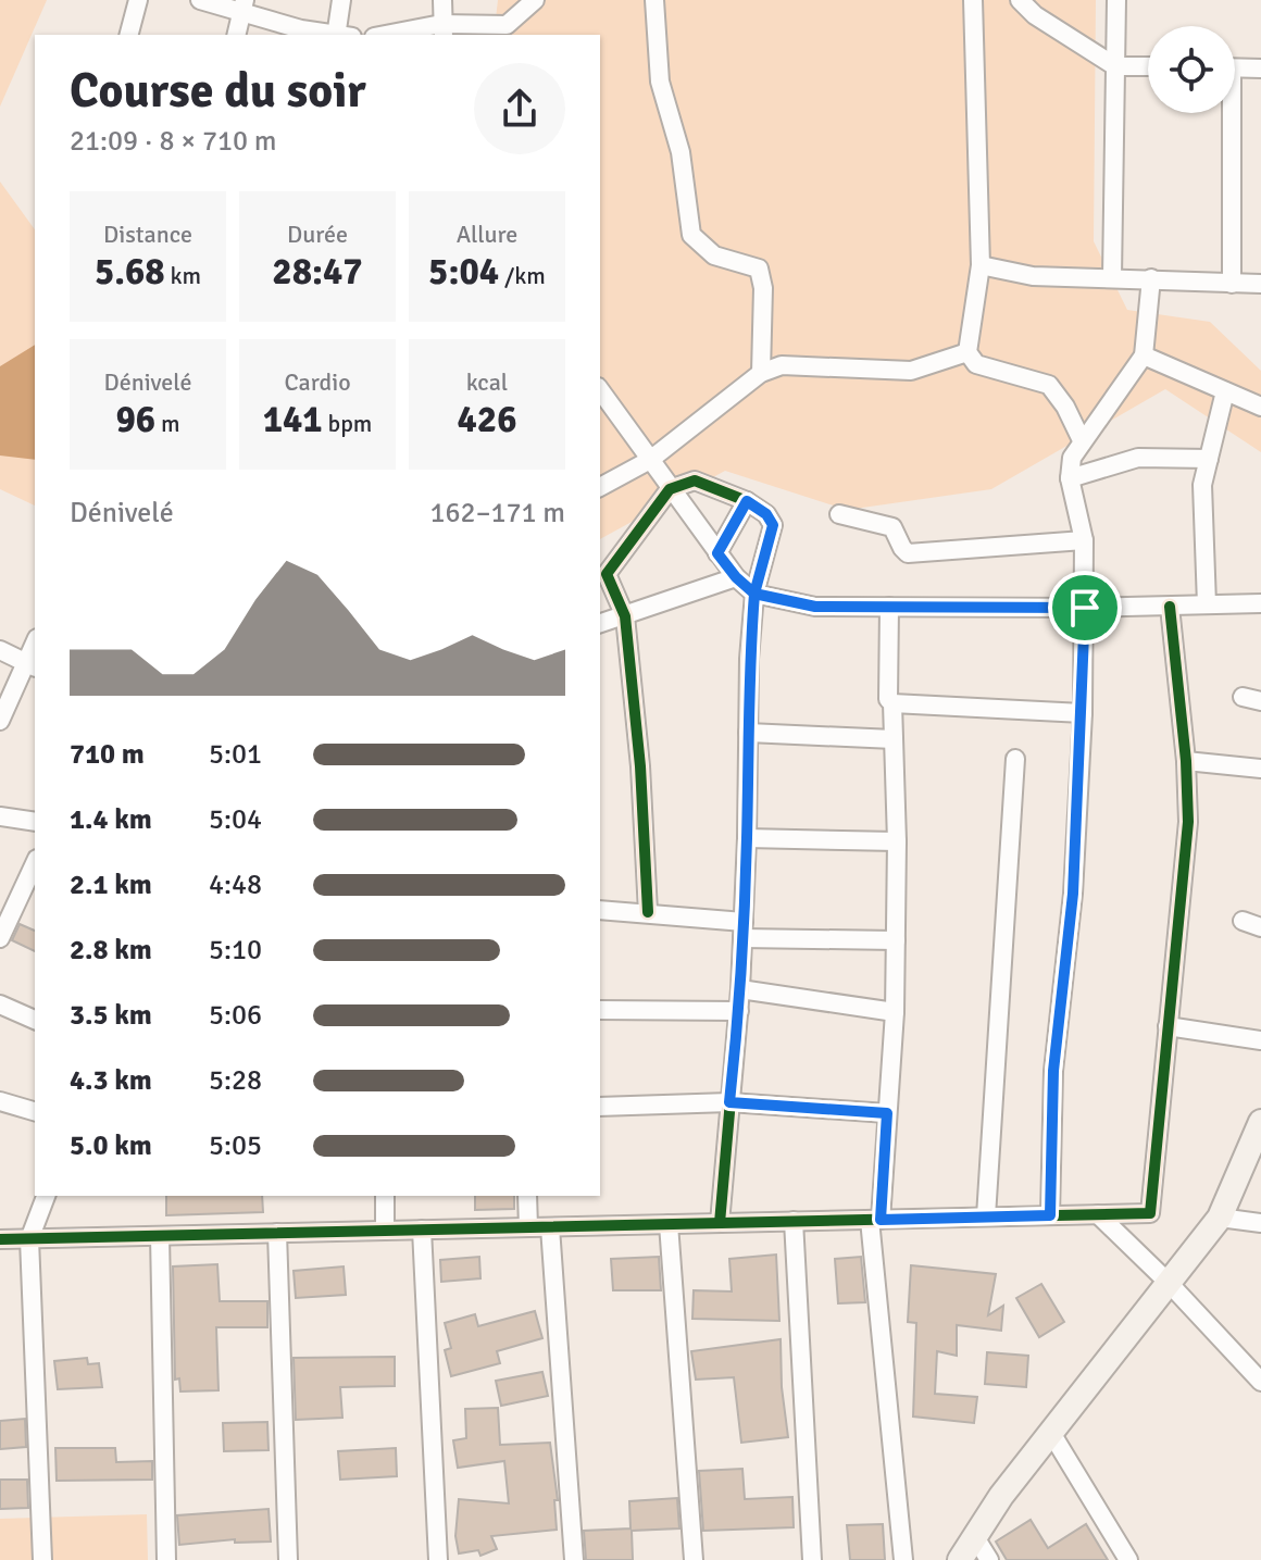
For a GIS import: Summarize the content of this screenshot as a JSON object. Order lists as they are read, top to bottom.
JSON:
{
  "page": {
    "heading": ["Course du soir", "21:09 · 8 × 710 m"],
    "stats": [
      ["Distance", "5.68 km"],
      ["Durée", "28:47"],
      ["Allure", "5:04 /km"],
      ["Dénivelé", "96 m"],
      ["Cardio", "141 bpm"],
      ["kcal", "426"]
    ],
    "chart": ["Dénivelé", "162–171 m"],
    "list": [
      {
        "name": "710 m",
        "note": "5:01"
      },
      {
        "name": "1.4 km",
        "note": "5:04"
      },
      {
        "name": "2.1 km",
        "note": "4:48"
      },
      {
        "name": "2.8 km",
        "note": "5:10"
      },
      {
        "name": "3.5 km",
        "note": "5:06"
      },
      {
        "name": "4.3 km",
        "note": "5:28"
      },
      {
        "name": "5.0 km",
        "note": "5:05"
      }
    ]
  }
}
